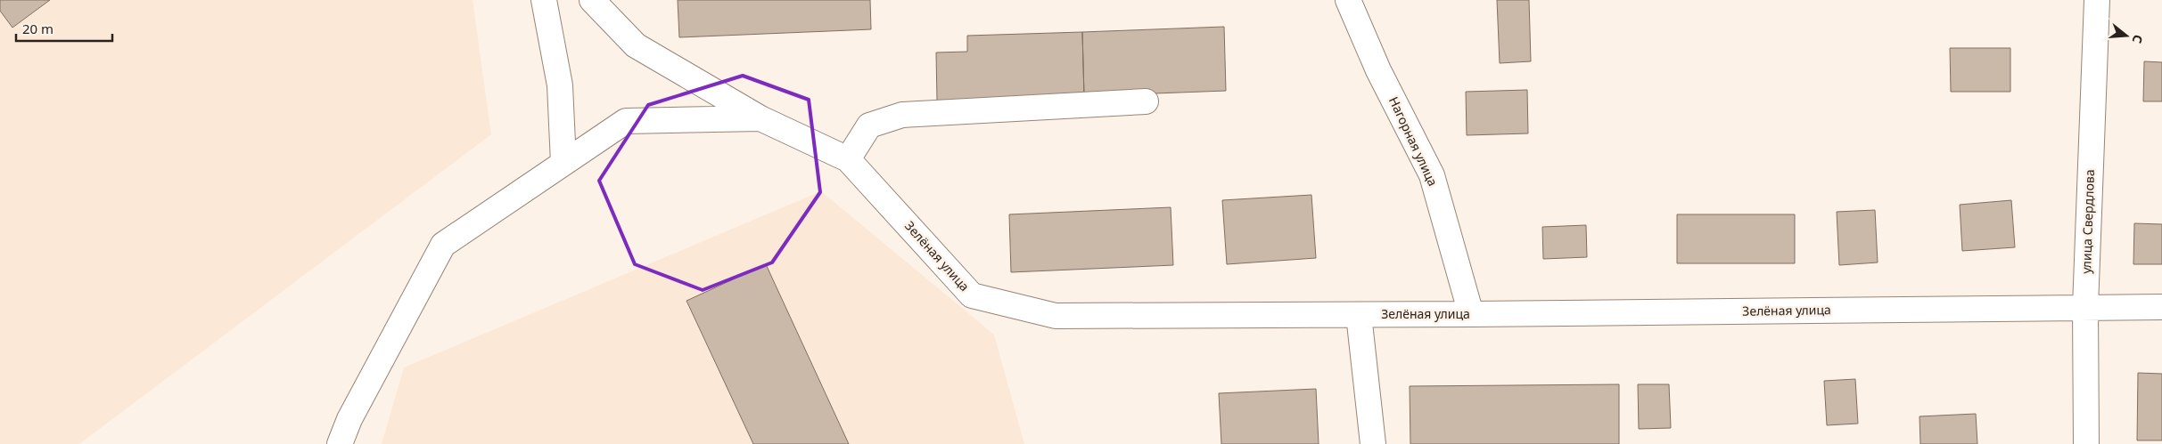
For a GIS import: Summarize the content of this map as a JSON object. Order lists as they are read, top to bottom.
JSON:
{
  "streets": {
    "street": ["Нагорная улица", "улица Свердлова", "Зелёная улица"]
  },
  "crossings": [
    ["Нагорная улица", "Зелёная улица"],
    ["улица Свердлова", "Зелёная улица"]
  ],
  "scale_bar": "20 m",
  "north": "right"
}
